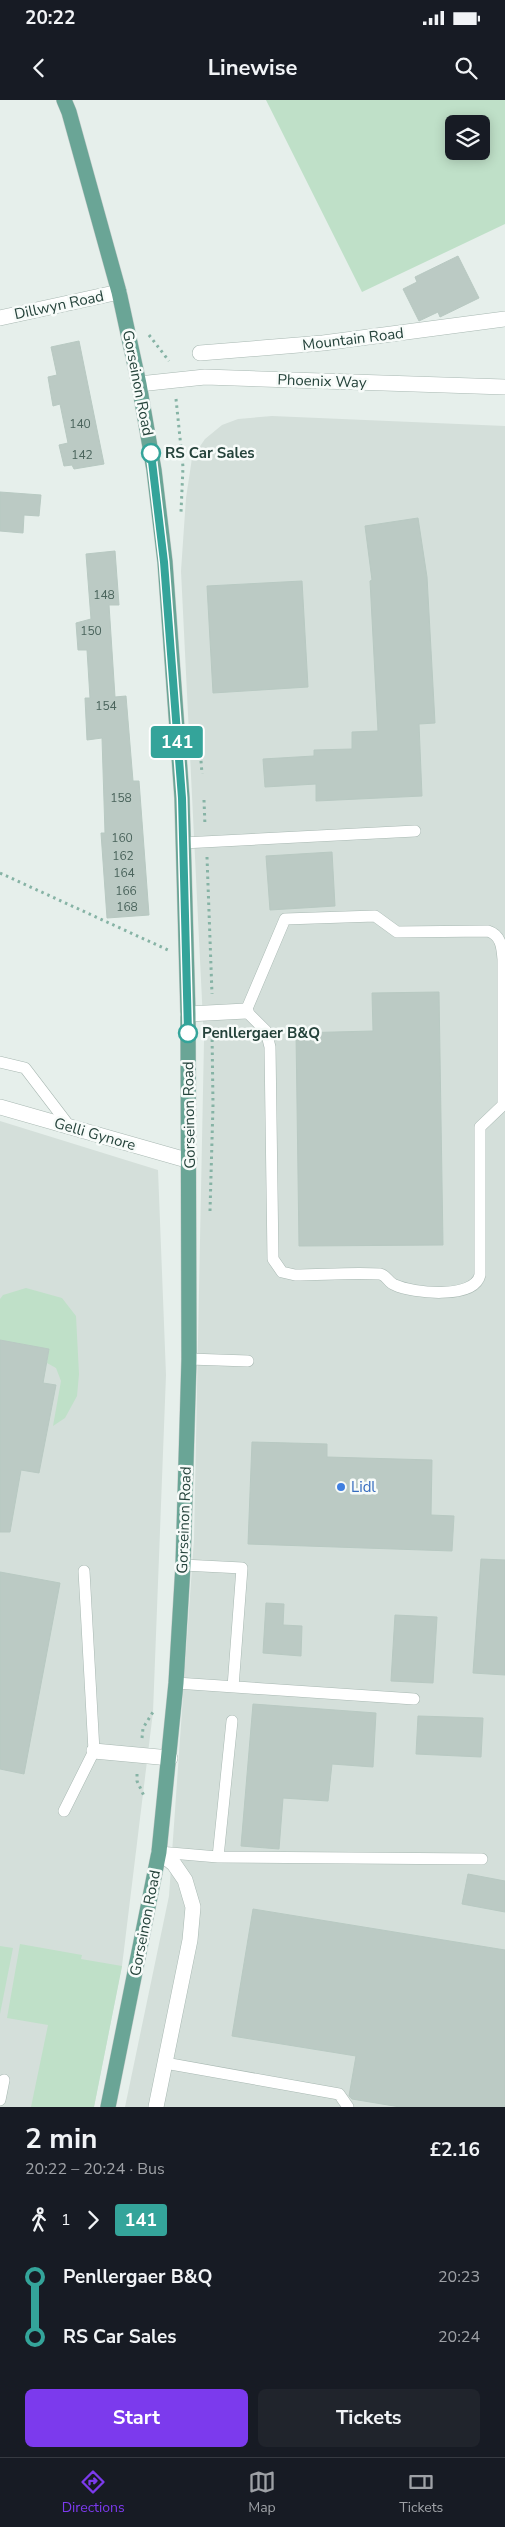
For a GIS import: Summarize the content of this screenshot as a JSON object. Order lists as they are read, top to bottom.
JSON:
{
  "streets": {
    "main road": ["Gorseinon Road"],
    "street": [
      "Dillwyn Road",
      "Mountain Road",
      "Phoenix Way",
      "Gelli Gynore"
    ]
  },
  "crossings": [
    ["Dillwyn Road", "Gorseinon Road"],
    ["Phoenix Way", "Gorseinon Road"],
    ["Gorseinon Road", "Gelli Gynore"]
  ],
  "places": ["RS Car Sales", "Penllergaer B&Q", "Lidl"],
  "lines": ["bus line 141"],
  "house_numbers": [
    "140",
    "142",
    "148",
    "150",
    "154",
    "158",
    "160",
    "162",
    "164",
    "166",
    "168"
  ],
  "page": {
    "status": "20:22",
    "header": "Linewise",
    "on_map": "141",
    "heading": ["2 min", "20:22 – 20:24 · Bus", "£2.16"],
    "legs": ["1", "141"],
    "list": [
      {
        "name": "Penllergaer B&Q",
        "value": "20:23"
      },
      {
        "name": "RS Car Sales",
        "value": "20:24"
      }
    ],
    "buttons": ["Start", "Tickets"],
    "tabs": ["Directions", "Map", "Tickets"]
  }
}
